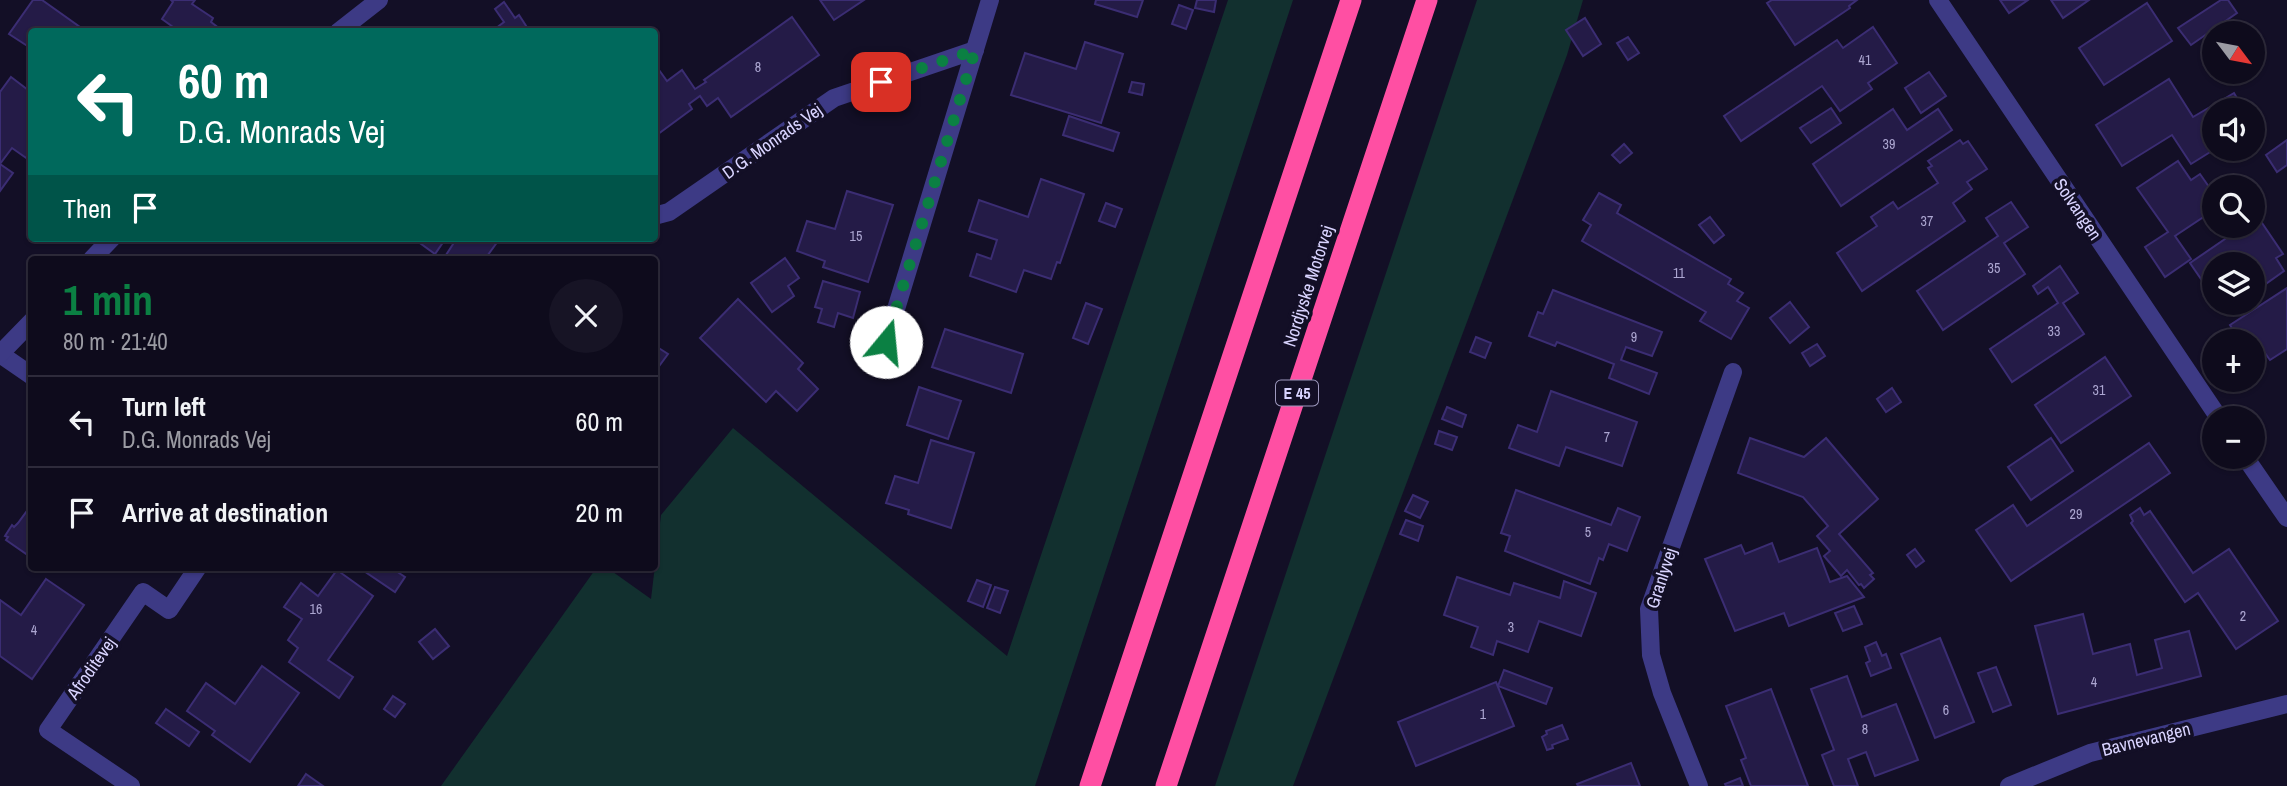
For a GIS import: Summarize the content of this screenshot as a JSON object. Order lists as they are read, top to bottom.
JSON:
{
  "streets": {
    "highway": ["Nordjyske Motorvej", "E 45"],
    "street": [
      "D.G. Monrads Vej",
      "Solvangen",
      "Granlyvej",
      "Afroditevej",
      "Bavnevangen"
    ]
  },
  "house_numbers": [
    "41",
    "8",
    "39",
    "37",
    "15",
    "35",
    "11",
    "33",
    "9",
    "31",
    "7",
    "29",
    "5",
    "16",
    "2",
    "3",
    "4",
    "4",
    "6",
    "1",
    "8"
  ],
  "north": "bottom right",
  "page": {
    "map_buttons": ["+", "−"],
    "turn": ["60 m", "D.G. Monrads Vej"],
    "then": "Then",
    "heading": ["1 min", "80 m · 21:40"],
    "list": [
      {
        "name": "Turn left",
        "note": "D.G. Monrads Vej",
        "value": "60 m"
      },
      {
        "name": "Arrive at destination",
        "value": "20 m"
      }
    ]
  }
}
